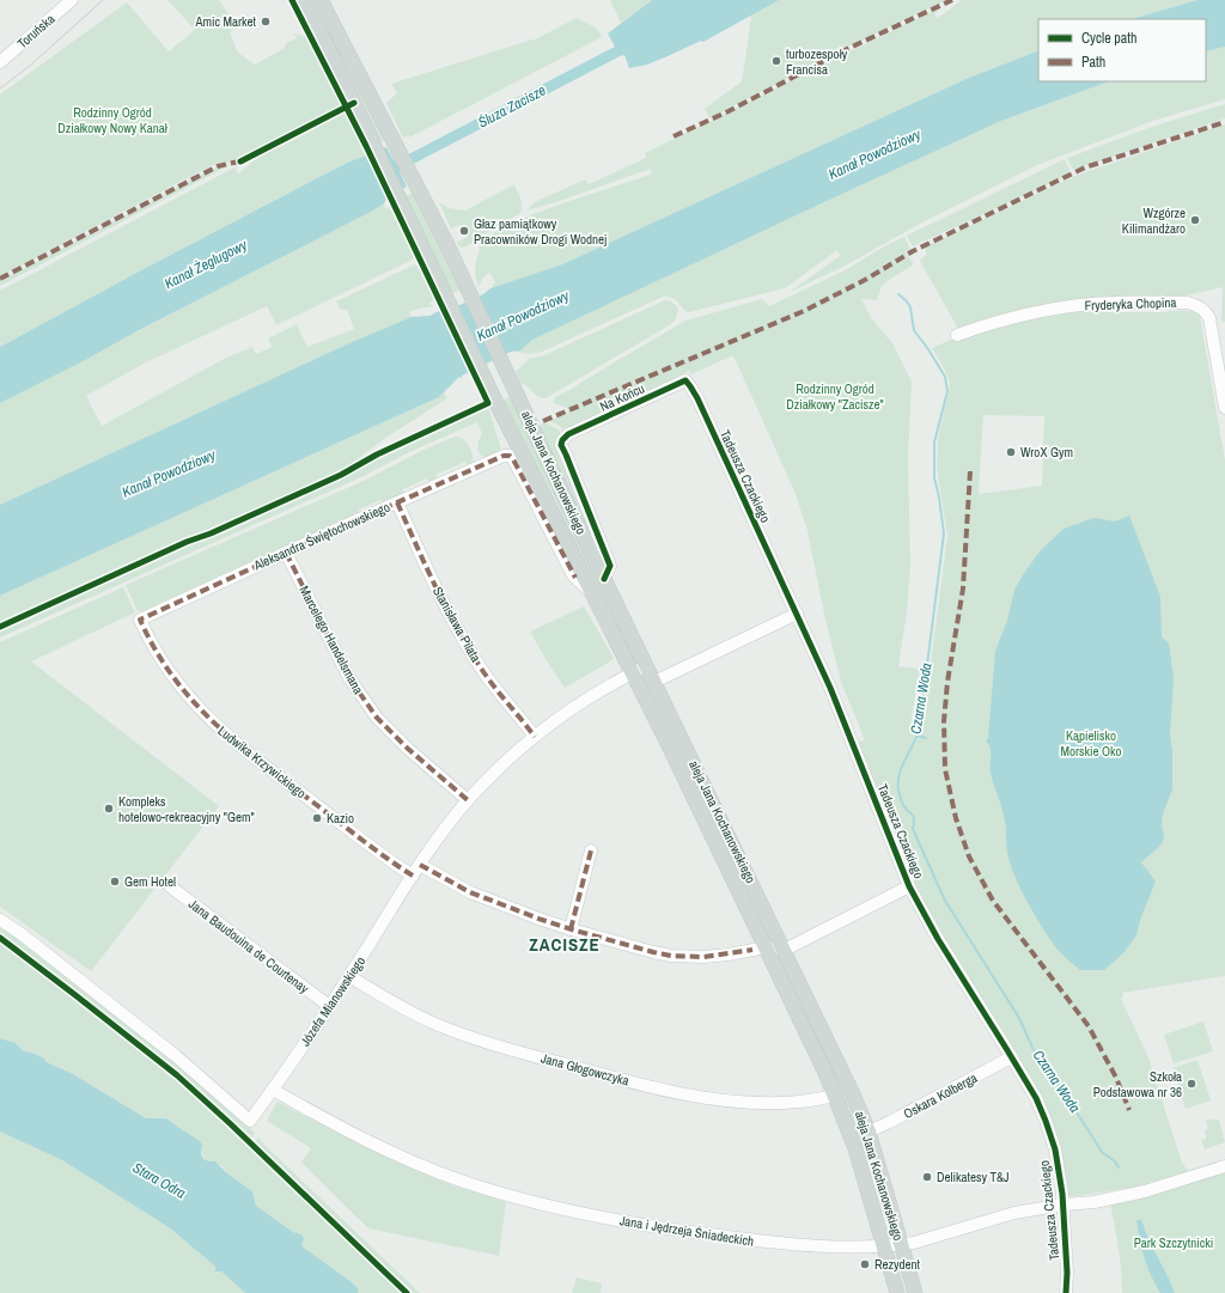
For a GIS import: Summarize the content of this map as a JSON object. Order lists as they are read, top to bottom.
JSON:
{
  "streets": {
    "main road": ["aleja Jana Kochanowskiego"],
    "street": [
      "Toruńska",
      "Fryderyka Chopina",
      "Na Końcu",
      "Tadeusza Czackiego",
      "Aleksandra Świętochowskiego",
      "Stanisława Pilata",
      "Marcelego Handelsmana",
      "Ludwika Krzywickiego",
      "Jana Baudouina de Courtenay",
      "Józefa Mianowskiego",
      "Jana Głogowczyka",
      "Oskara Kolberga",
      "Jana i Jędrzeja Śniadeckich"
    ]
  },
  "crossings": [
    ["Na Końcu", "aleja Jana Kochanowskiego"],
    ["Na Końcu", "Tadeusza Czackiego"],
    ["aleja Jana Kochanowskiego", "Aleksandra Świętochowskiego"],
    ["aleja Jana Kochanowskiego", "Józefa Mianowskiego"],
    ["aleja Jana Kochanowskiego", "Jana Głogowczyka"],
    ["aleja Jana Kochanowskiego", "Oskara Kolberga"],
    ["aleja Jana Kochanowskiego", "Jana i Jędrzeja Śniadeckich"],
    ["Tadeusza Czackiego", "Oskara Kolberga"],
    ["Tadeusza Czackiego", "Jana i Jędrzeja Śniadeckich"],
    ["Aleksandra Świętochowskiego", "Stanisława Pilata"],
    ["Aleksandra Świętochowskiego", "Marcelego Handelsmana"],
    ["Aleksandra Świętochowskiego", "Ludwika Krzywickiego"],
    ["Stanisława Pilata", "Józefa Mianowskiego"],
    ["Marcelego Handelsmana", "Józefa Mianowskiego"],
    ["Ludwika Krzywickiego", "Józefa Mianowskiego"],
    ["Jana Baudouina de Courtenay", "Józefa Mianowskiego"],
    ["Józefa Mianowskiego", "Jana Głogowczyka"],
    ["Józefa Mianowskiego", "Jana i Jędrzeja Śniadeckich"]
  ],
  "districts": ["ZACISZE"],
  "water": [
    "Śluza Zacisze",
    "Kanał Powodziowy",
    "Kanał Żeglugowy",
    "Czarna Woda",
    "Stara Odra"
  ],
  "parks": [
    "Rodzinny Ogród Działkowy Nowy Kanał",
    "Rodzinny Ogród Działkowy \"Zacisze\"",
    "Kąpielisko Morskie Oko",
    "Park Szczytnicki"
  ],
  "places": [
    "Amic Market",
    "turbozespoły Francisa",
    "Wzgórze Kilimandżaro",
    "Głaz pamiątkowy Pracowników Drogi Wodnej",
    "WroX Gym",
    "Kompleks hotelowo-rekreacyjny \"Gem\"",
    "Kazio",
    "Gem Hotel",
    "Szkoła Podstawowa nr 36",
    "Delikatesy T&J",
    "Rezydent"
  ],
  "legend": ["Cycle path", "Path"]
}
